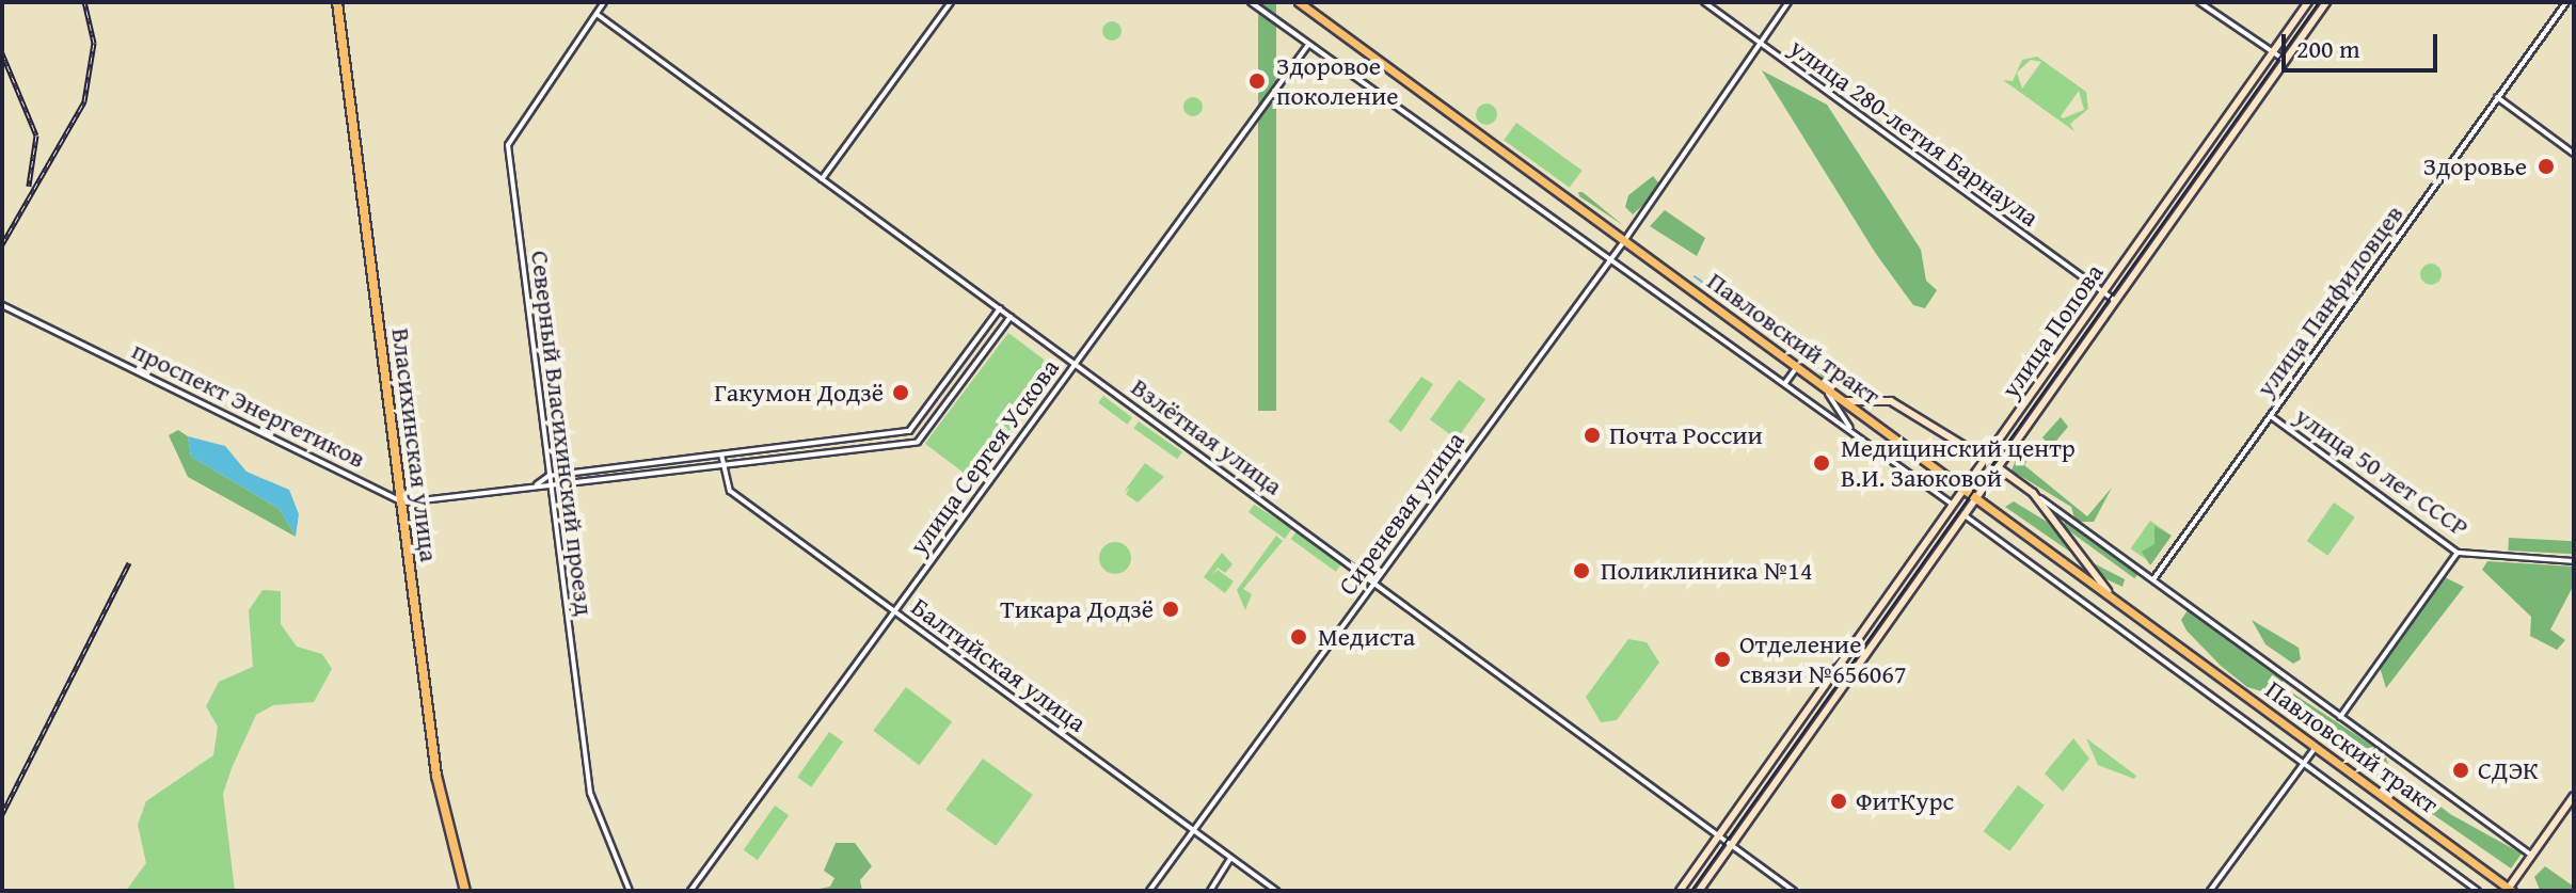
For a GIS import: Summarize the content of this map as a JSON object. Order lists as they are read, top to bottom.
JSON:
{
  "streets": {
    "highway": ["Власихинская улица"],
    "main road": ["улица Попова", "Павловский тракт"],
    "street": [
      "улица 280-летия Барнаула",
      "улица Панфиловцев",
      "проспект Энергетиков",
      "Северный Власихинский проезд",
      "Взлётная улица",
      "улица Сергея Ускова",
      "улица 50 лет СССР",
      "Сиреневая улица",
      "Балтийская улица"
    ]
  },
  "crossings": [
    ["улица 280-летия Барнаула", "улица Попова"],
    ["улица 280-летия Барнаула", "Сиреневая улица"],
    ["улица Панфиловцев", "улица 50 лет СССР"],
    ["улица Попова", "Павловский тракт"],
    ["улица Попова", "Взлётная улица"],
    ["Павловский тракт", "Сиреневая улица"],
    ["проспект Энергетиков", "Власихинская улица"],
    ["Северный Власихинский проезд", "Взлётная улица"],
    ["Взлётная улица", "улица Сергея Ускова"],
    ["Взлётная улица", "Сиреневая улица"],
    ["улица Сергея Ускова", "Балтийская улица"],
    ["Сиреневая улица", "Балтийская улица"]
  ],
  "places": [
    "Здоровое поколение",
    "Здоровье",
    "Гакумон Додзё",
    "Почта России",
    "Медицинский центр В.И. Заюковой",
    "Поликлиника №14",
    "Тикара Додзё",
    "Медиста",
    "Отделение связи №656067",
    "СДЭК",
    "ФитКурс"
  ],
  "scale_bar": "200 m"
}
